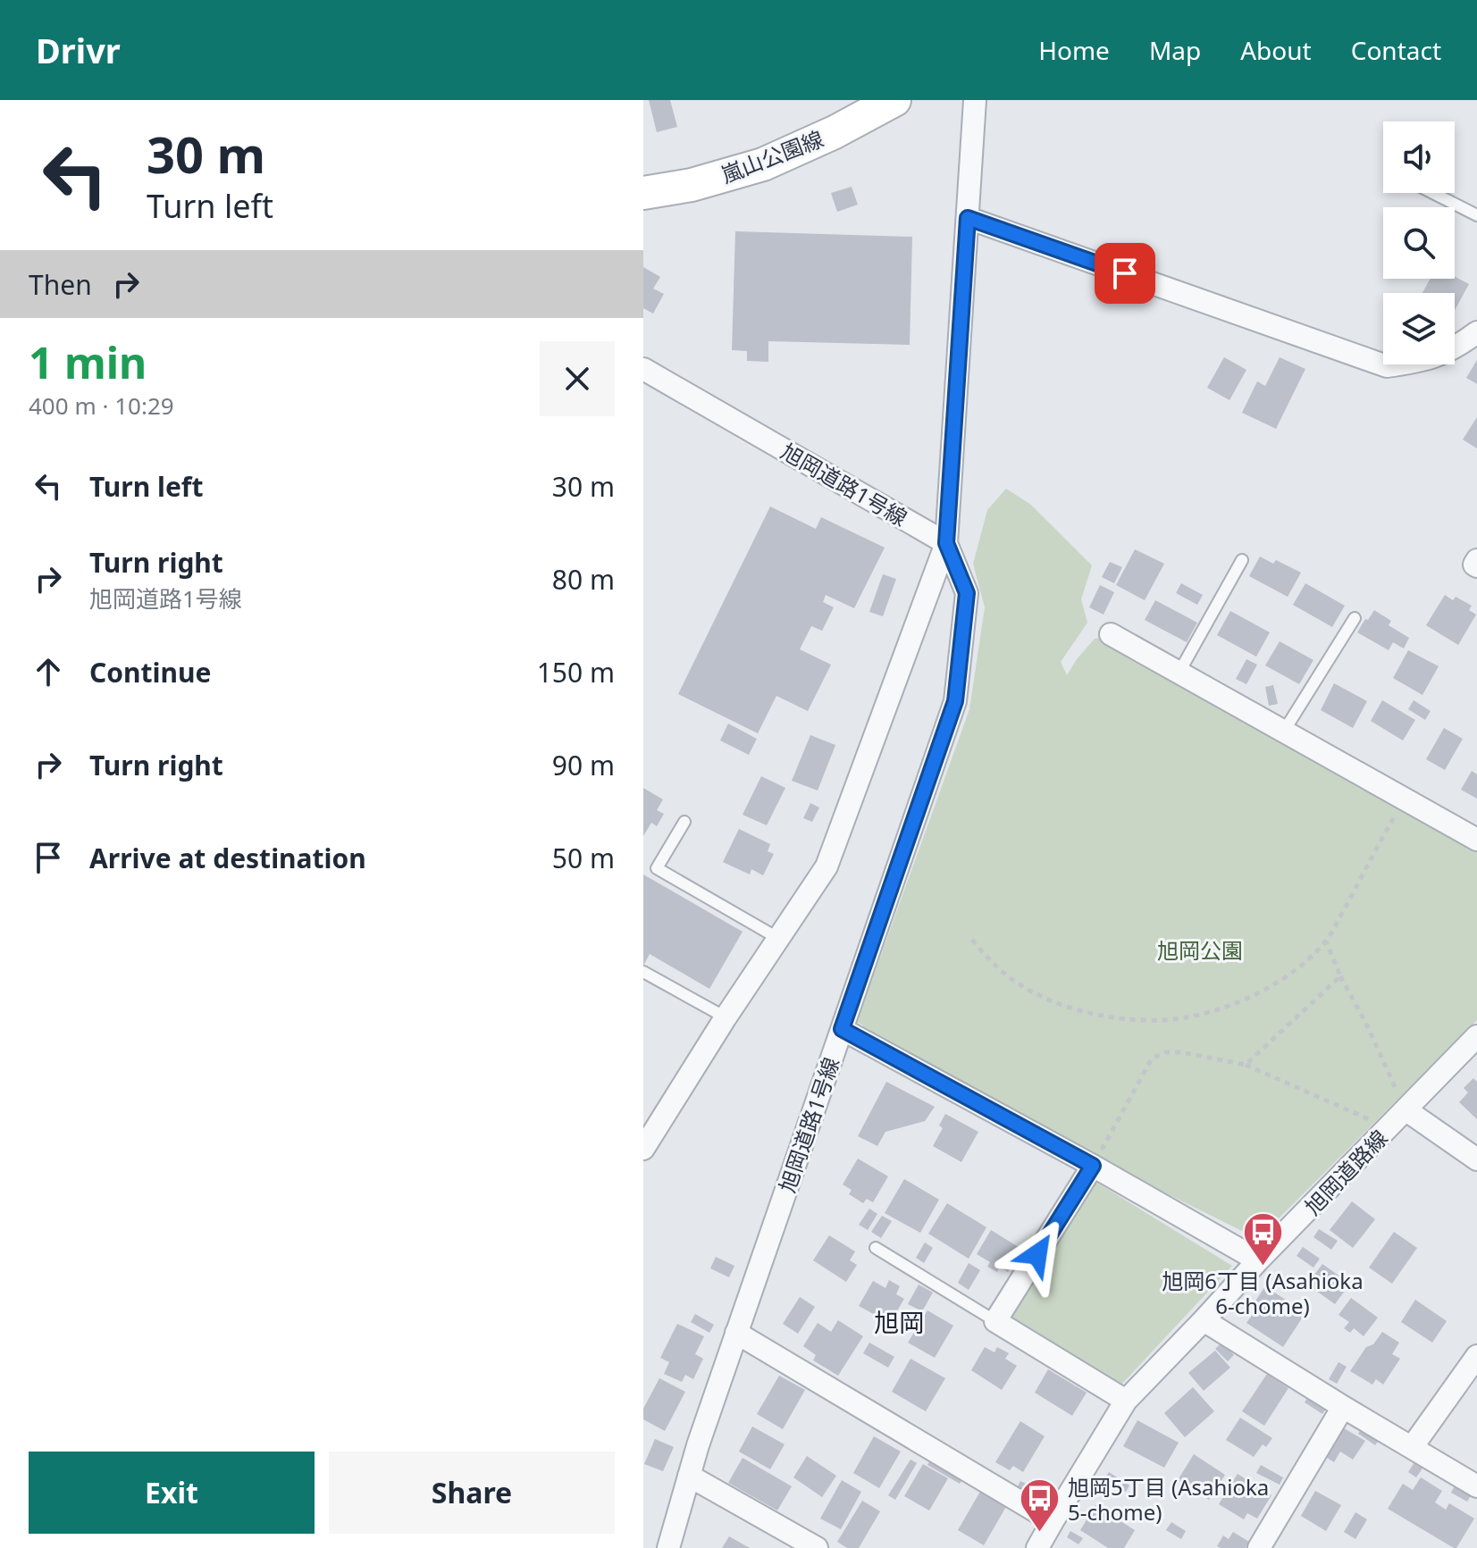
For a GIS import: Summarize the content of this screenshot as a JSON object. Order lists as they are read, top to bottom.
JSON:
{
  "streets": {
    "main road": ["嵐山公園線"],
    "street": ["旭岡道路1号線", "旭岡道路線"]
  },
  "districts": ["旭岡"],
  "parks": ["旭岡公園"],
  "places": {
    "bus stop": ["旭岡6丁目 (Asahioka 6-chome)", "旭岡5丁目 (Asahioka 5-chome)"]
  },
  "page": {
    "header": "Drivr",
    "nav": [
      "Home",
      "Map",
      "About",
      "Contact"
    ],
    "turn": ["30 m", "Turn left"],
    "then": "Then",
    "heading": ["1 min", "400 m · 10:29"],
    "list": [
      {
        "name": "Turn left",
        "value": "30 m"
      },
      {
        "name": "Turn right",
        "note": "旭岡道路1号線",
        "value": "80 m"
      },
      {
        "name": "Continue",
        "value": "150 m"
      },
      {
        "name": "Turn right",
        "value": "90 m"
      },
      {
        "name": "Arrive at destination",
        "value": "50 m"
      }
    ],
    "buttons": ["Exit", "Share"]
  }
}
